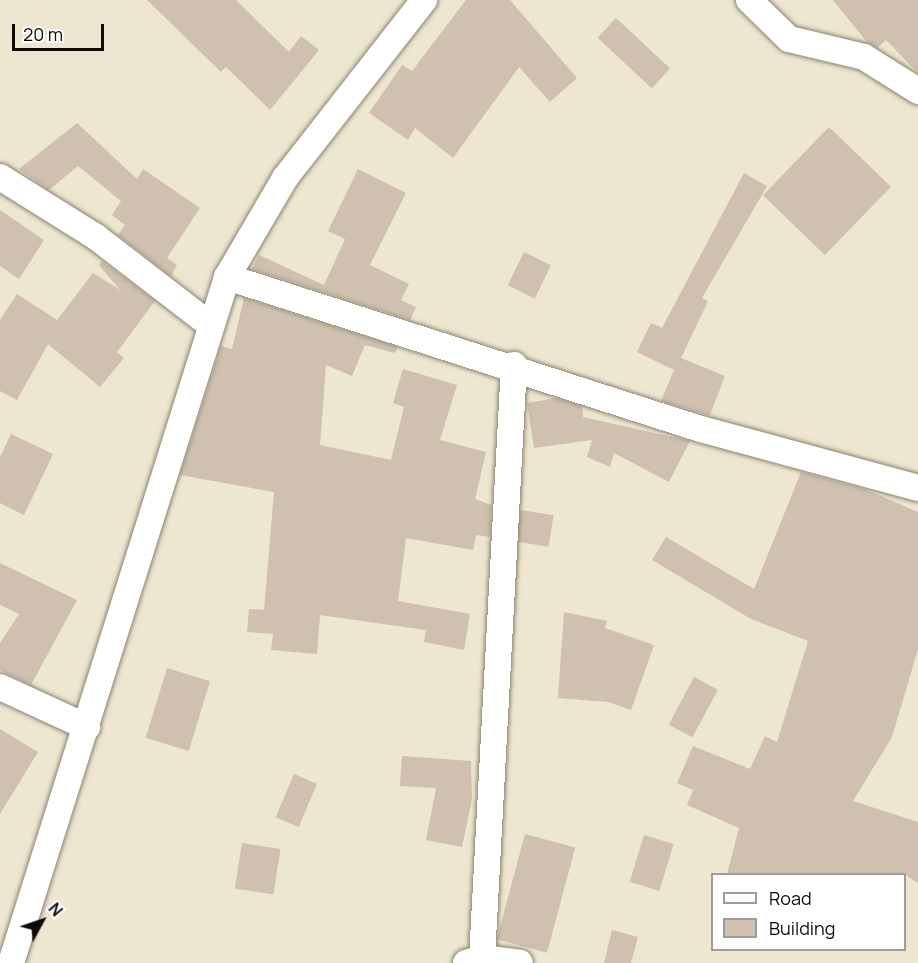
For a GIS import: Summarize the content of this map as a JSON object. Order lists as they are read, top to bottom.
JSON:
{
  "legend": ["Road", "Building"],
  "scale_bar": "20 m",
  "north": "top right"
}
